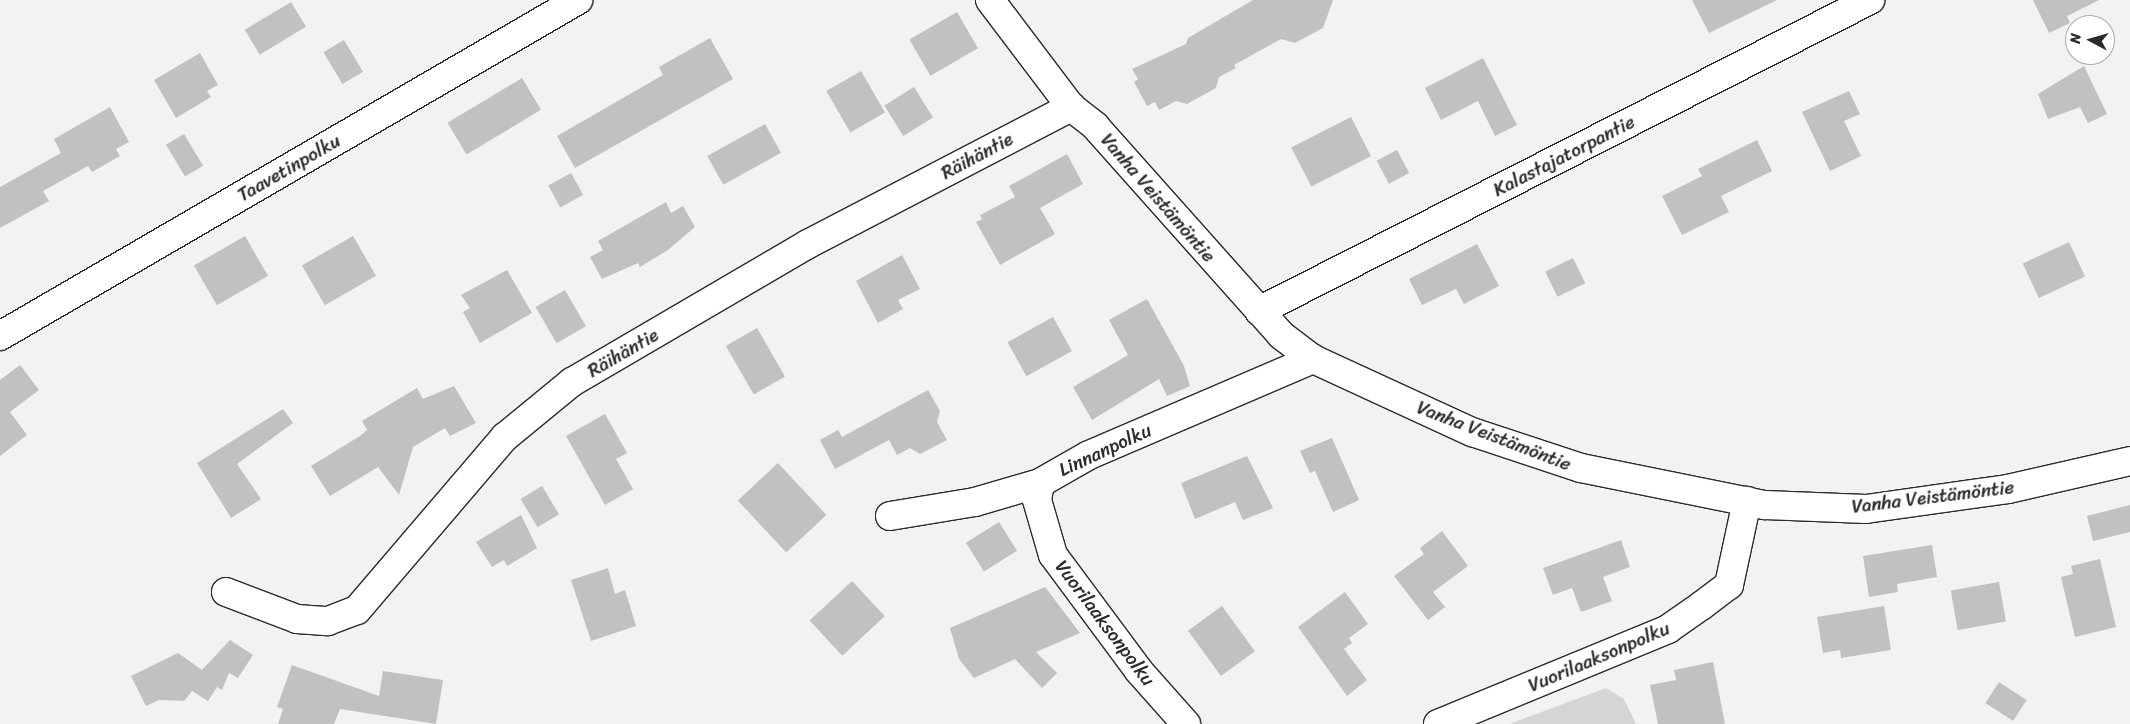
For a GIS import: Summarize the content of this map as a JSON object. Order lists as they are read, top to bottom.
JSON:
{
  "streets": {
    "street": [
      "Räihäntie",
      "Kalastajatorpantie",
      "Taavetinpolku",
      "Vanha Veistämöntie",
      "Linnanpolku",
      "Vuorilaaksonpolku"
    ]
  },
  "crossings": [
    ["Räihäntie", "Vanha Veistämöntie"],
    ["Kalastajatorpantie", "Vanha Veistämöntie"],
    ["Vanha Veistämöntie", "Linnanpolku"],
    ["Vanha Veistämöntie", "Vuorilaaksonpolku"],
    ["Linnanpolku", "Vuorilaaksonpolku"]
  ],
  "north": "left"
}
